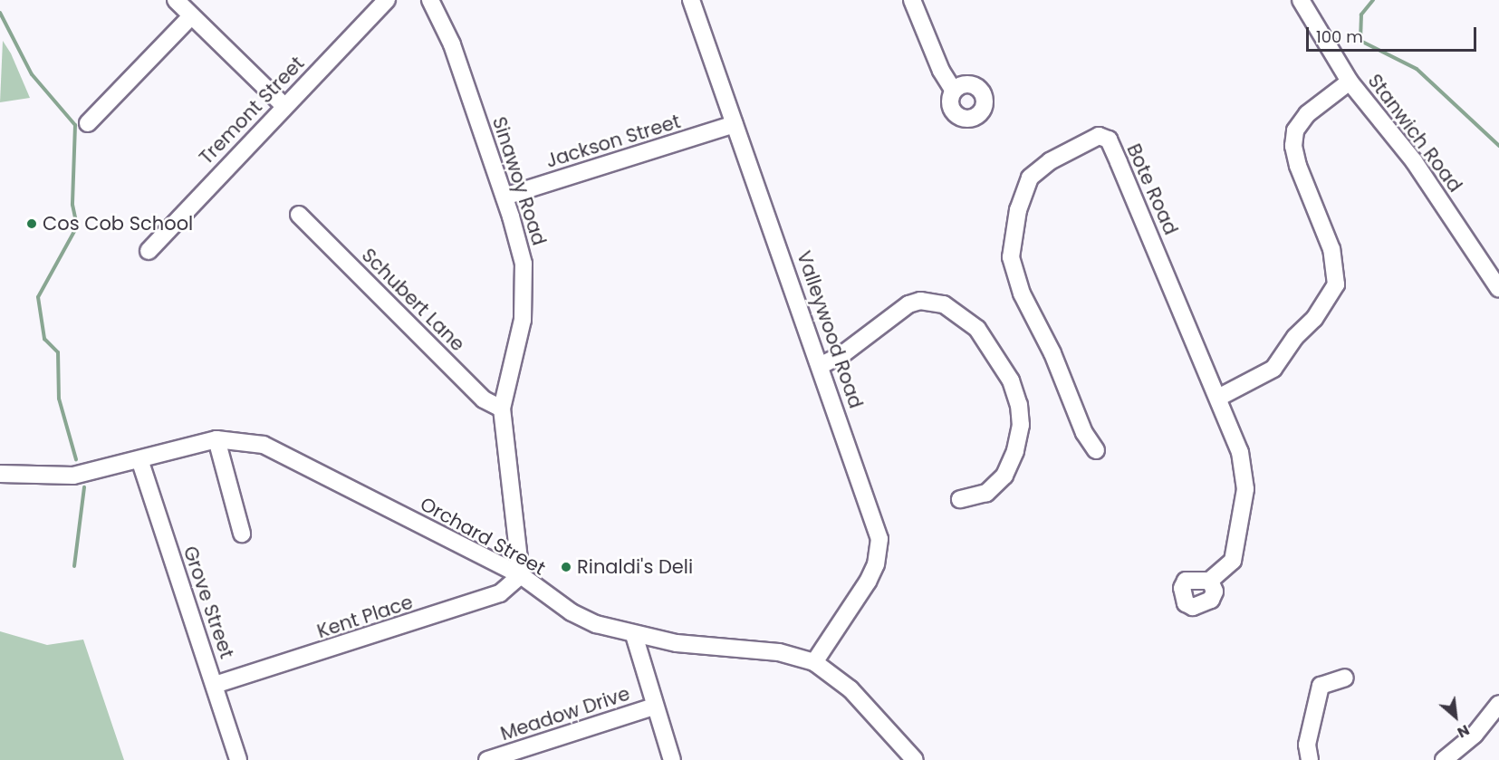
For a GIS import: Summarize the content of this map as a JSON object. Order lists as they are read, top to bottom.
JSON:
{
  "streets": {
    "street": [
      "Tremont Street",
      "Stanwich Road",
      "Jackson Street",
      "Sinawoy Road",
      "Bote Road",
      "Schubert Lane",
      "Valleywood Road",
      "Orchard Street",
      "Grove Street",
      "Kent Place",
      "Meadow Drive"
    ]
  },
  "crossings": [
    ["Jackson Street", "Sinawoy Road"],
    ["Jackson Street", "Valleywood Road"],
    ["Sinawoy Road", "Schubert Lane"],
    ["Sinawoy Road", "Orchard Street"],
    ["Sinawoy Road", "Kent Place"],
    ["Valleywood Road", "Orchard Street"],
    ["Orchard Street", "Grove Street"],
    ["Orchard Street", "Kent Place"],
    ["Grove Street", "Kent Place"]
  ],
  "places": ["Cos Cob School", "Rinaldi's Deli"],
  "scale_bar": "100 m",
  "north": "bottom right"
}
